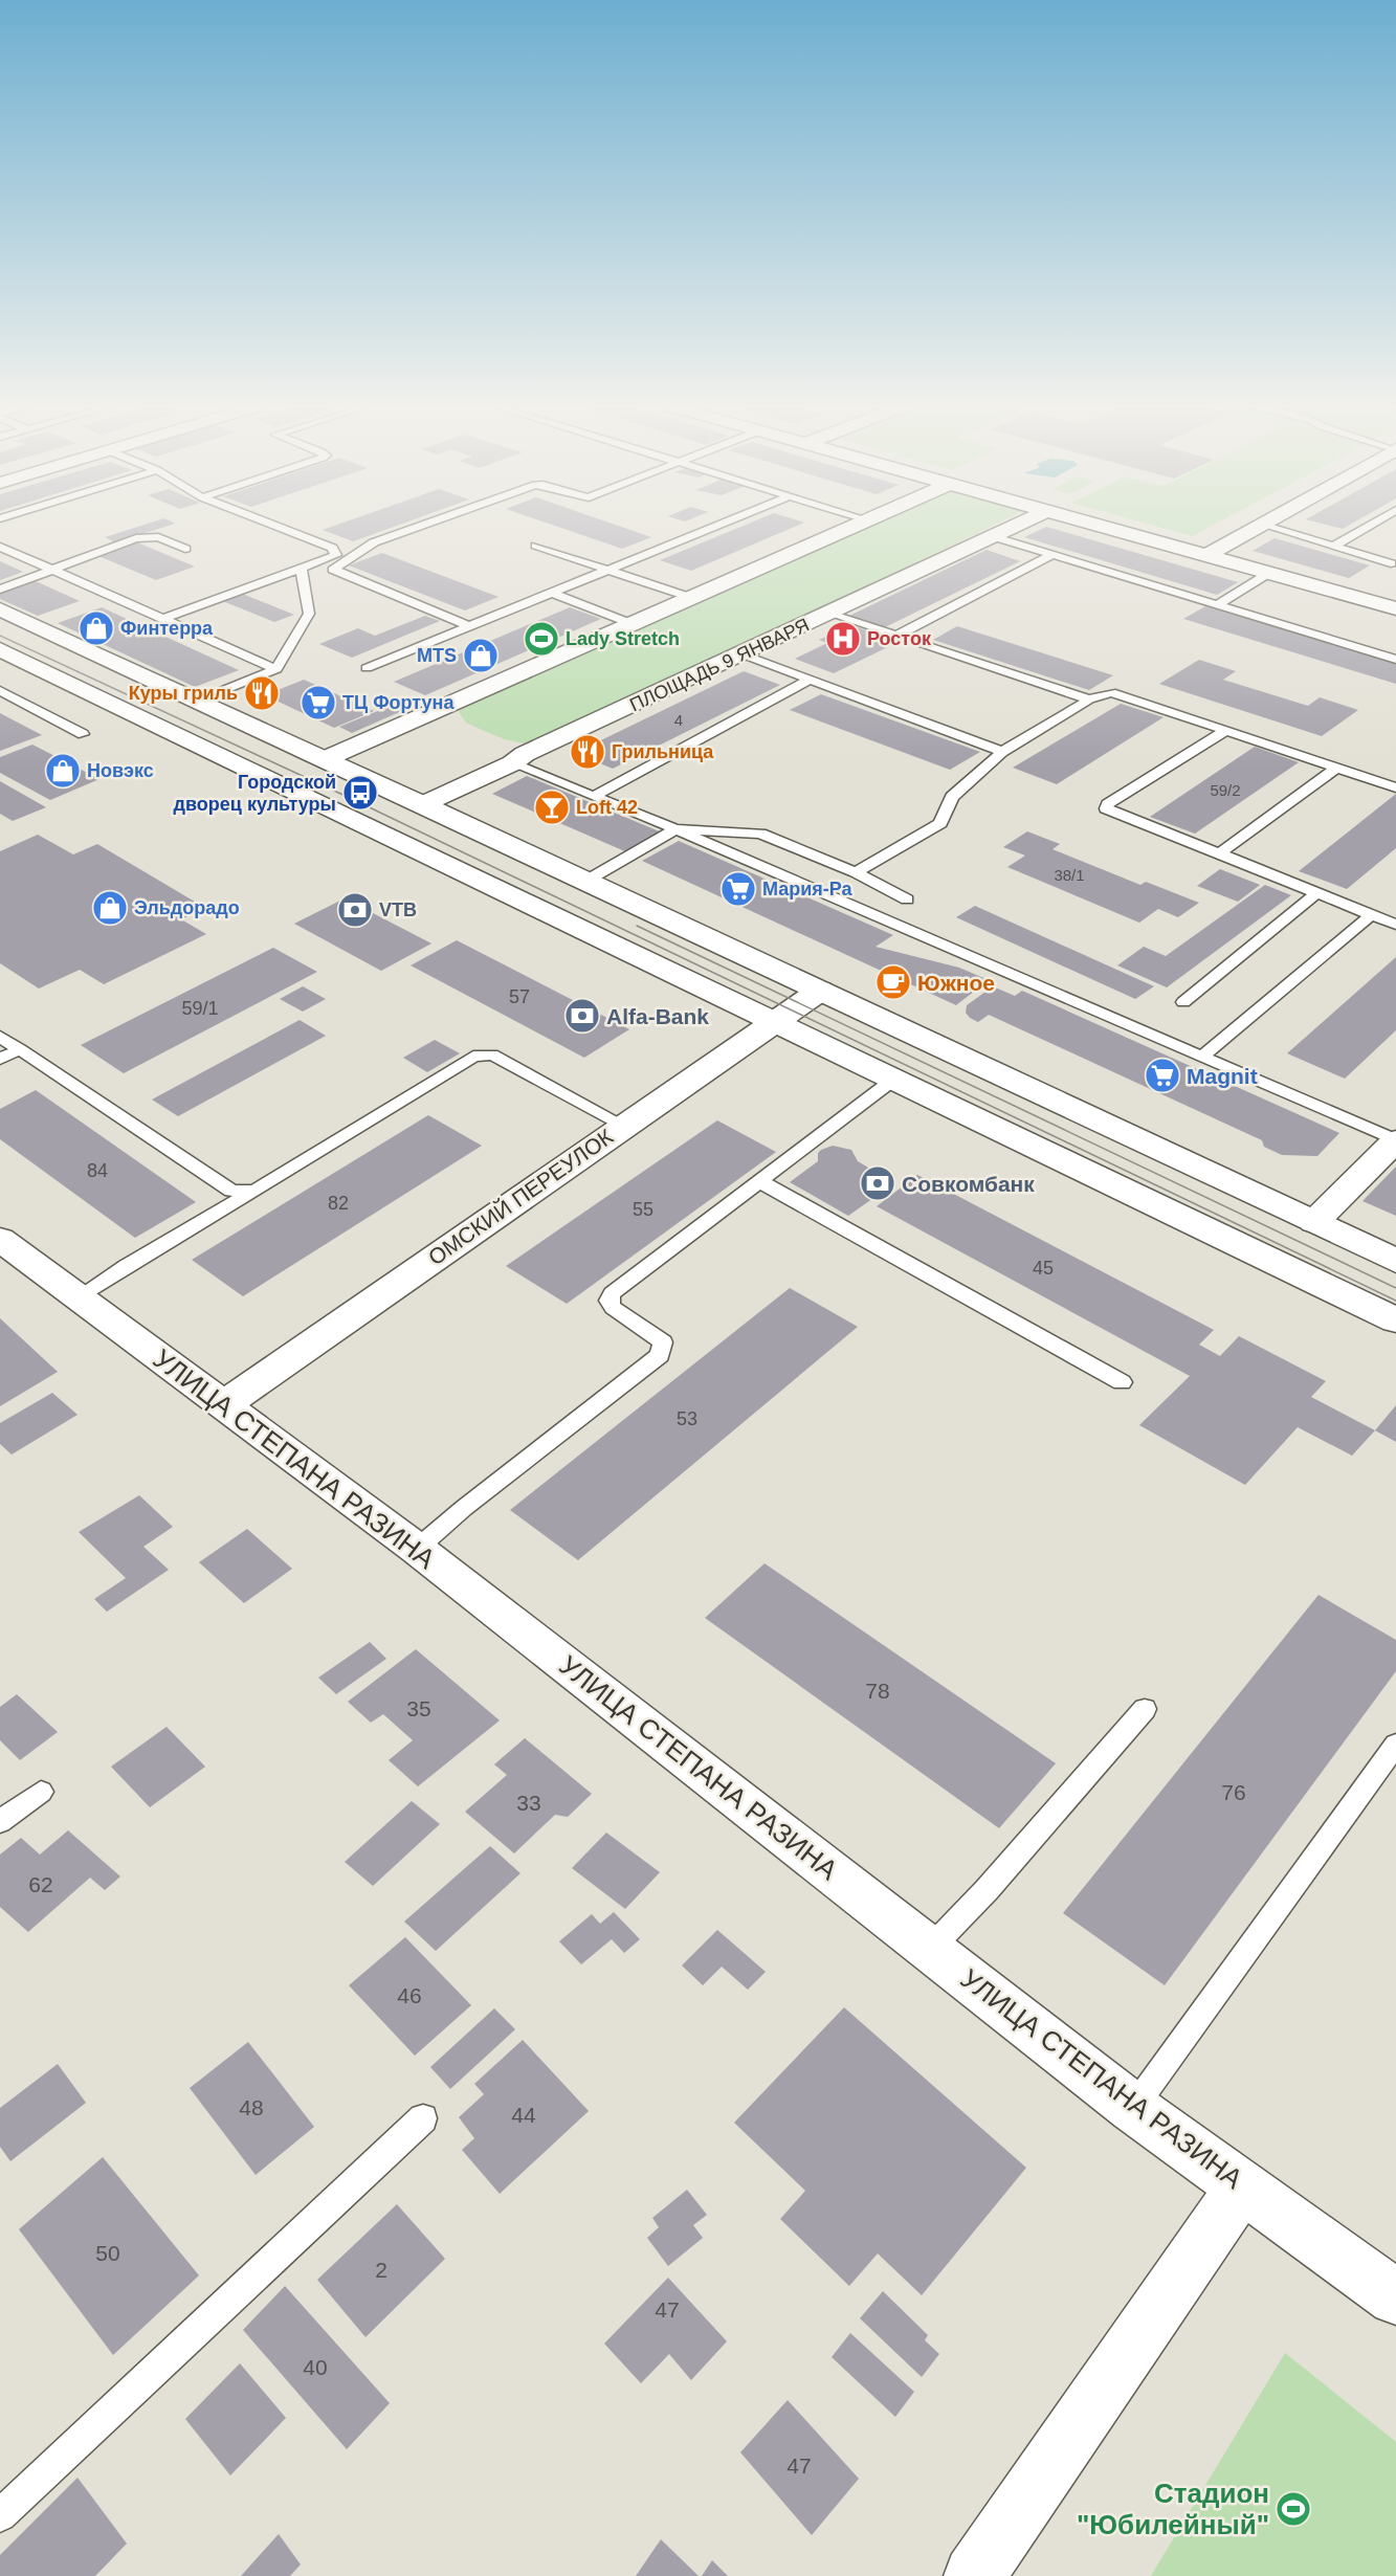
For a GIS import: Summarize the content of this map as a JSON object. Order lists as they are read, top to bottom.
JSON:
{
  "streets": {
    "street": ["ПЛОЩАДЬ 9 ЯНВАРЯ", "ОМСКИЙ ПЕРЕУЛОК", "УЛИЦА СТЕПАНА РАЗИНА"]
  },
  "crossings": [
    ["ОМСКИЙ ПЕРЕУЛОК", "УЛИЦА СТЕПАНА РАЗИНА"]
  ],
  "places": {
    "shop": [
      "Финтерра",
      "MTS",
      "Новэкс",
      "Эльдорадо"
    ],
    "sports": ["Lady Stretch", "Стадион \"Юбилейный\""],
    "hospital": ["Росток"],
    "restaurant": ["Куры гриль", "Грильница"],
    "supermarket": ["ТЦ Фортуна", "Мария-Ра", "Magnit"],
    "bus stop": ["Городской дворец культуры"],
    "bar": ["Loft 42"],
    "bank": ["VTB", "Alfa-Bank", "Совкомбанк"],
    "cafe": ["Южное"]
  },
  "house_numbers": [
    "4",
    "59/2",
    "38/1",
    "57",
    "59/1",
    "84",
    "82",
    "55",
    "45",
    "53",
    "78",
    "35",
    "76",
    "33",
    "62",
    "46",
    "48",
    "44",
    "50",
    "2",
    "47",
    "40",
    "47"
  ]
}
